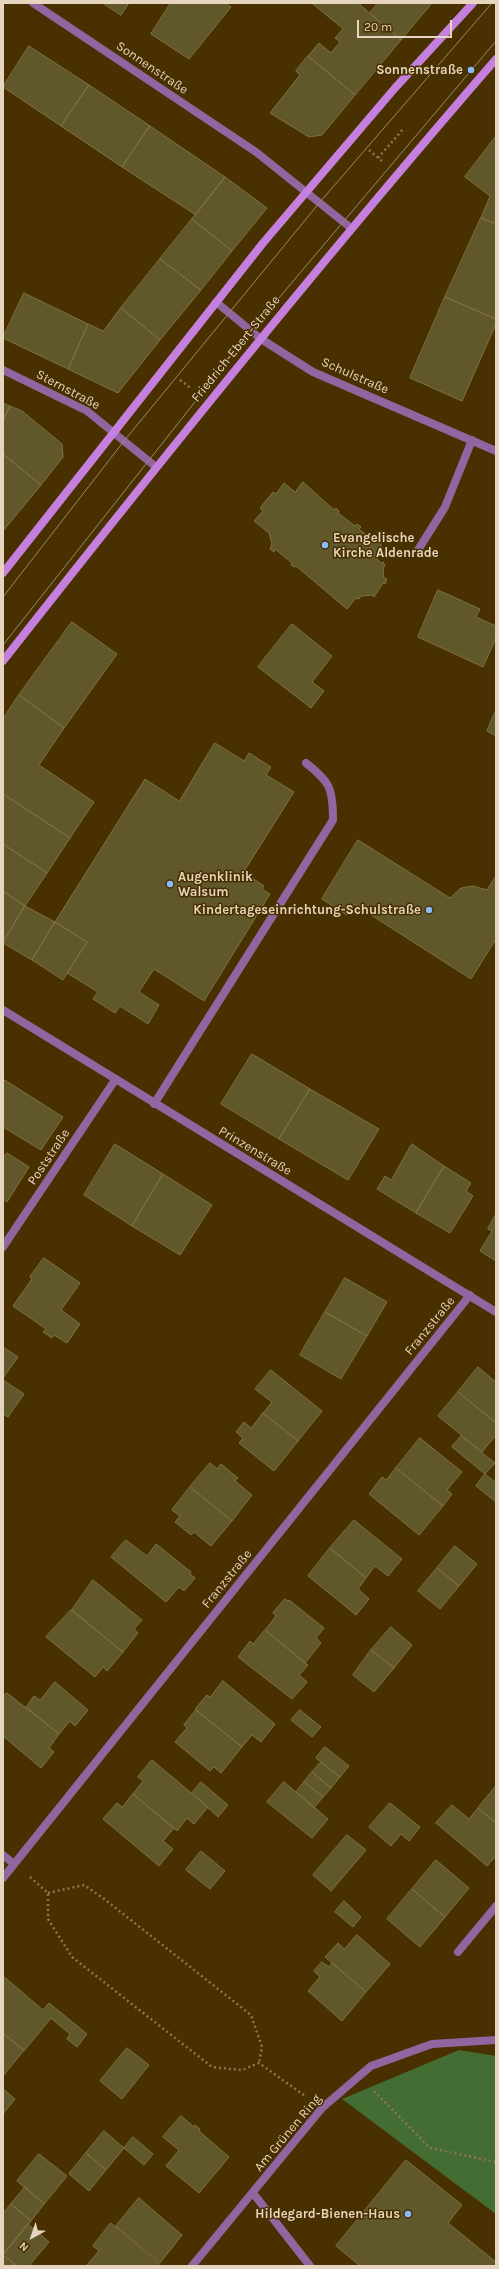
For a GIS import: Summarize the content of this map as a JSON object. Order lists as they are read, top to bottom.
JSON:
{
  "streets": {
    "main road": ["Friedrich-Ebert-Straße"],
    "street": [
      "Sonnenstraße",
      "Schulstraße",
      "Sternstraße",
      "Prinzenstraße",
      "Poststraße",
      "Franzstraße",
      "Am Grünen Ring"
    ]
  },
  "crossings": [
    ["Sonnenstraße", "Friedrich-Ebert-Straße"],
    ["Friedrich-Ebert-Straße", "Schulstraße"],
    ["Friedrich-Ebert-Straße", "Sternstraße"],
    ["Prinzenstraße", "Poststraße"],
    ["Prinzenstraße", "Franzstraße"]
  ],
  "places": [
    "Sonnenstraße",
    "Evangelische Kirche Aldenrade",
    "Augenklinik Walsum",
    "Kindertageseinrichtung-Schulstraße",
    "Hildegard-Bienen-Haus"
  ],
  "scale_bar": "20 m",
  "north": "bottom left"
}
